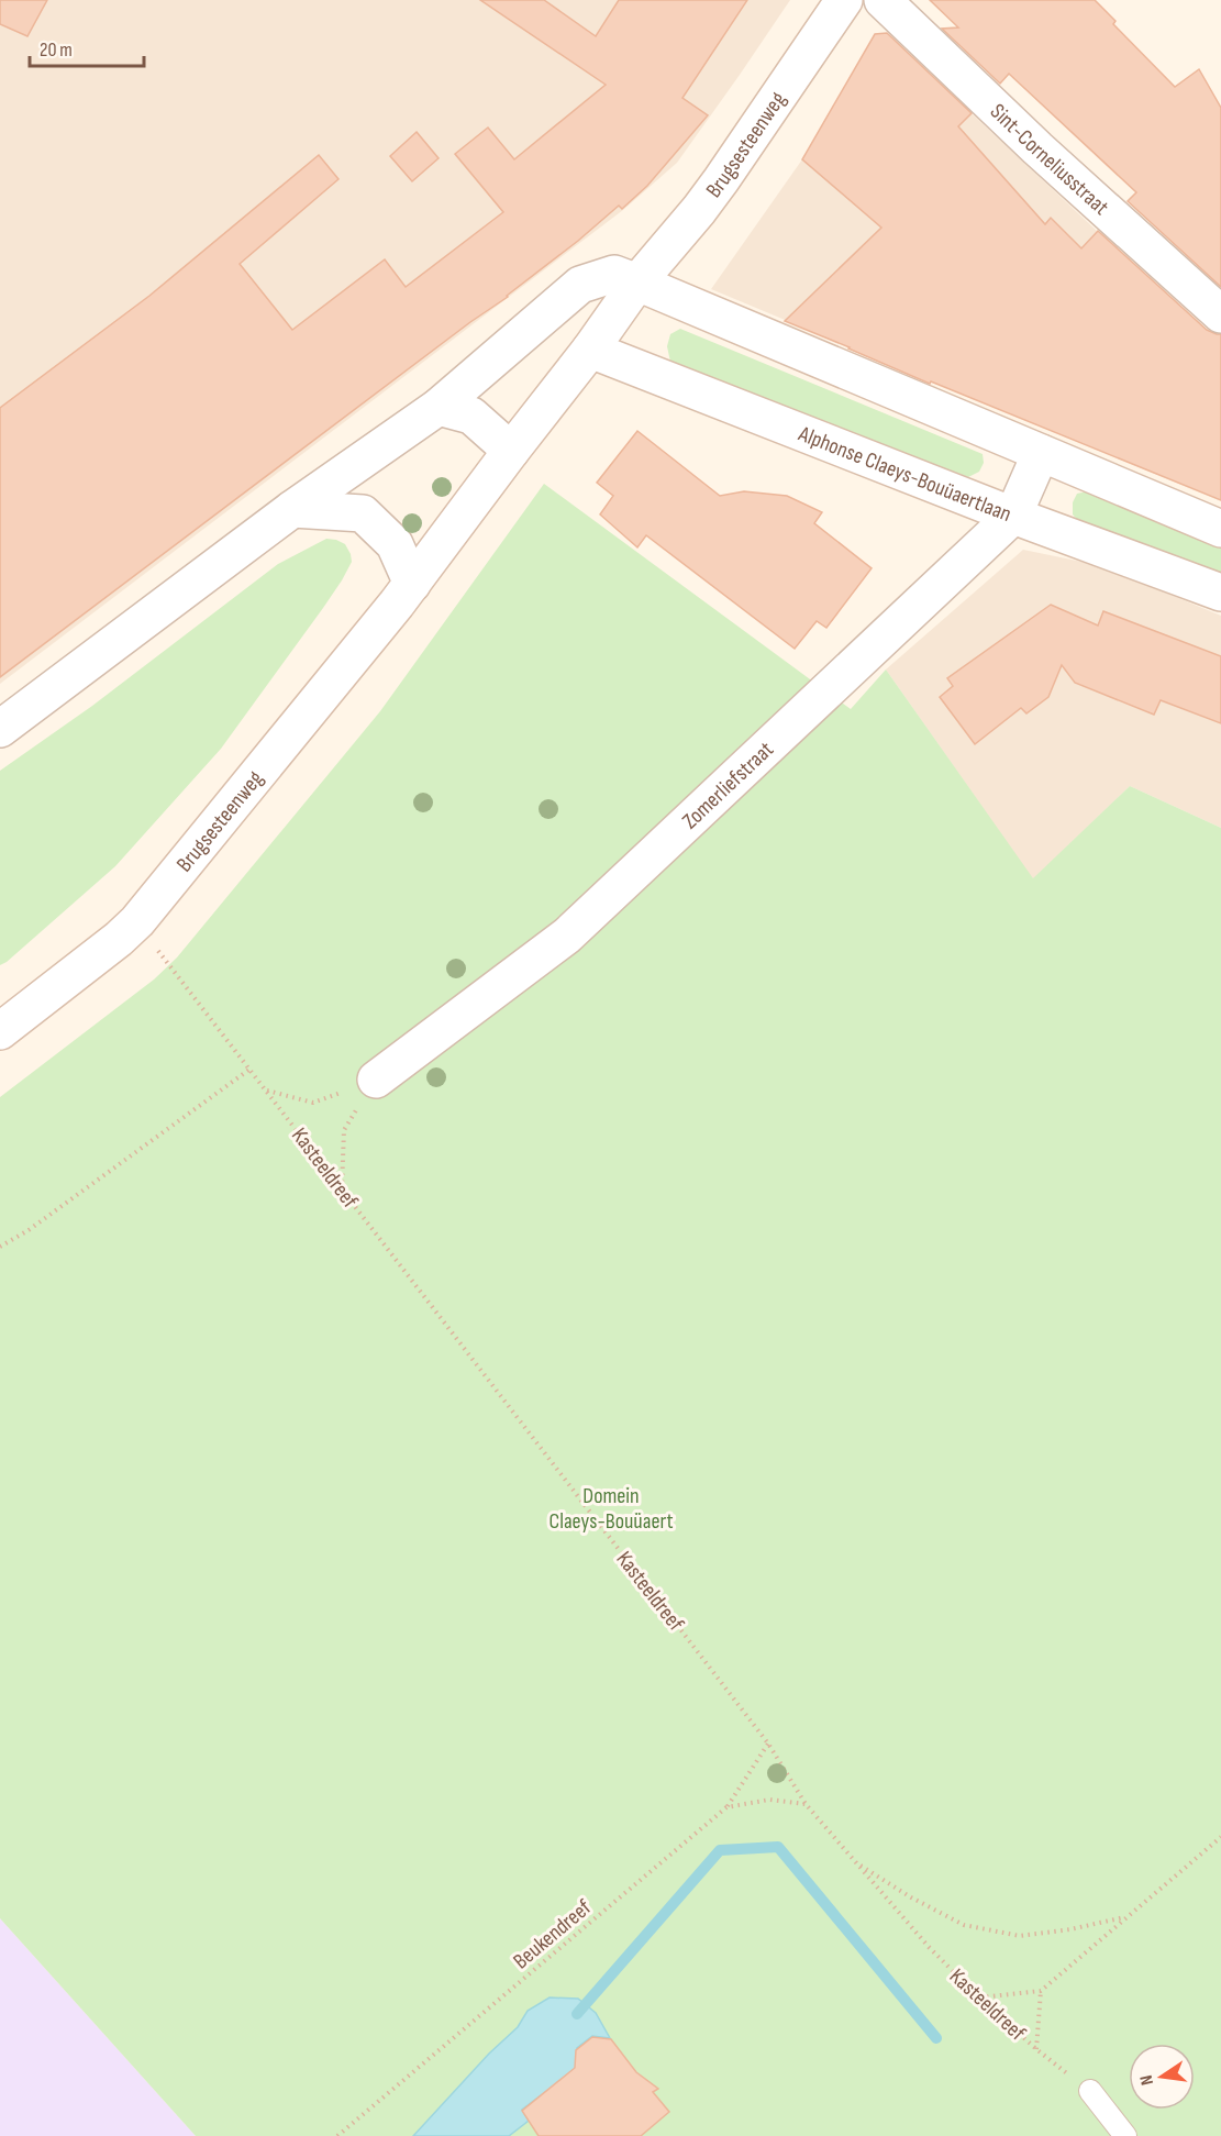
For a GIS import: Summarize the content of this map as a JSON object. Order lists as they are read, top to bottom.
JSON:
{
  "streets": {
    "street": [
      "Brugsesteenweg",
      "Sint-Corneliusstraat",
      "Alphonse Claeys-Bouüaertlaan",
      "Zomerliefstraat"
    ],
    "path": ["Kasteeldreef", "Beukendreef"]
  },
  "crossings": [
    ["Brugsesteenweg", "Alphonse Claeys-Bouüaertlaan"],
    ["Brugsesteenweg", "Kasteeldreef"],
    ["Alphonse Claeys-Bouüaertlaan", "Zomerliefstraat"],
    ["Kasteeldreef", "Beukendreef"]
  ],
  "parks": ["Domein Claeys-Bouüaert"],
  "scale_bar": "20 m",
  "north": "left"
}
